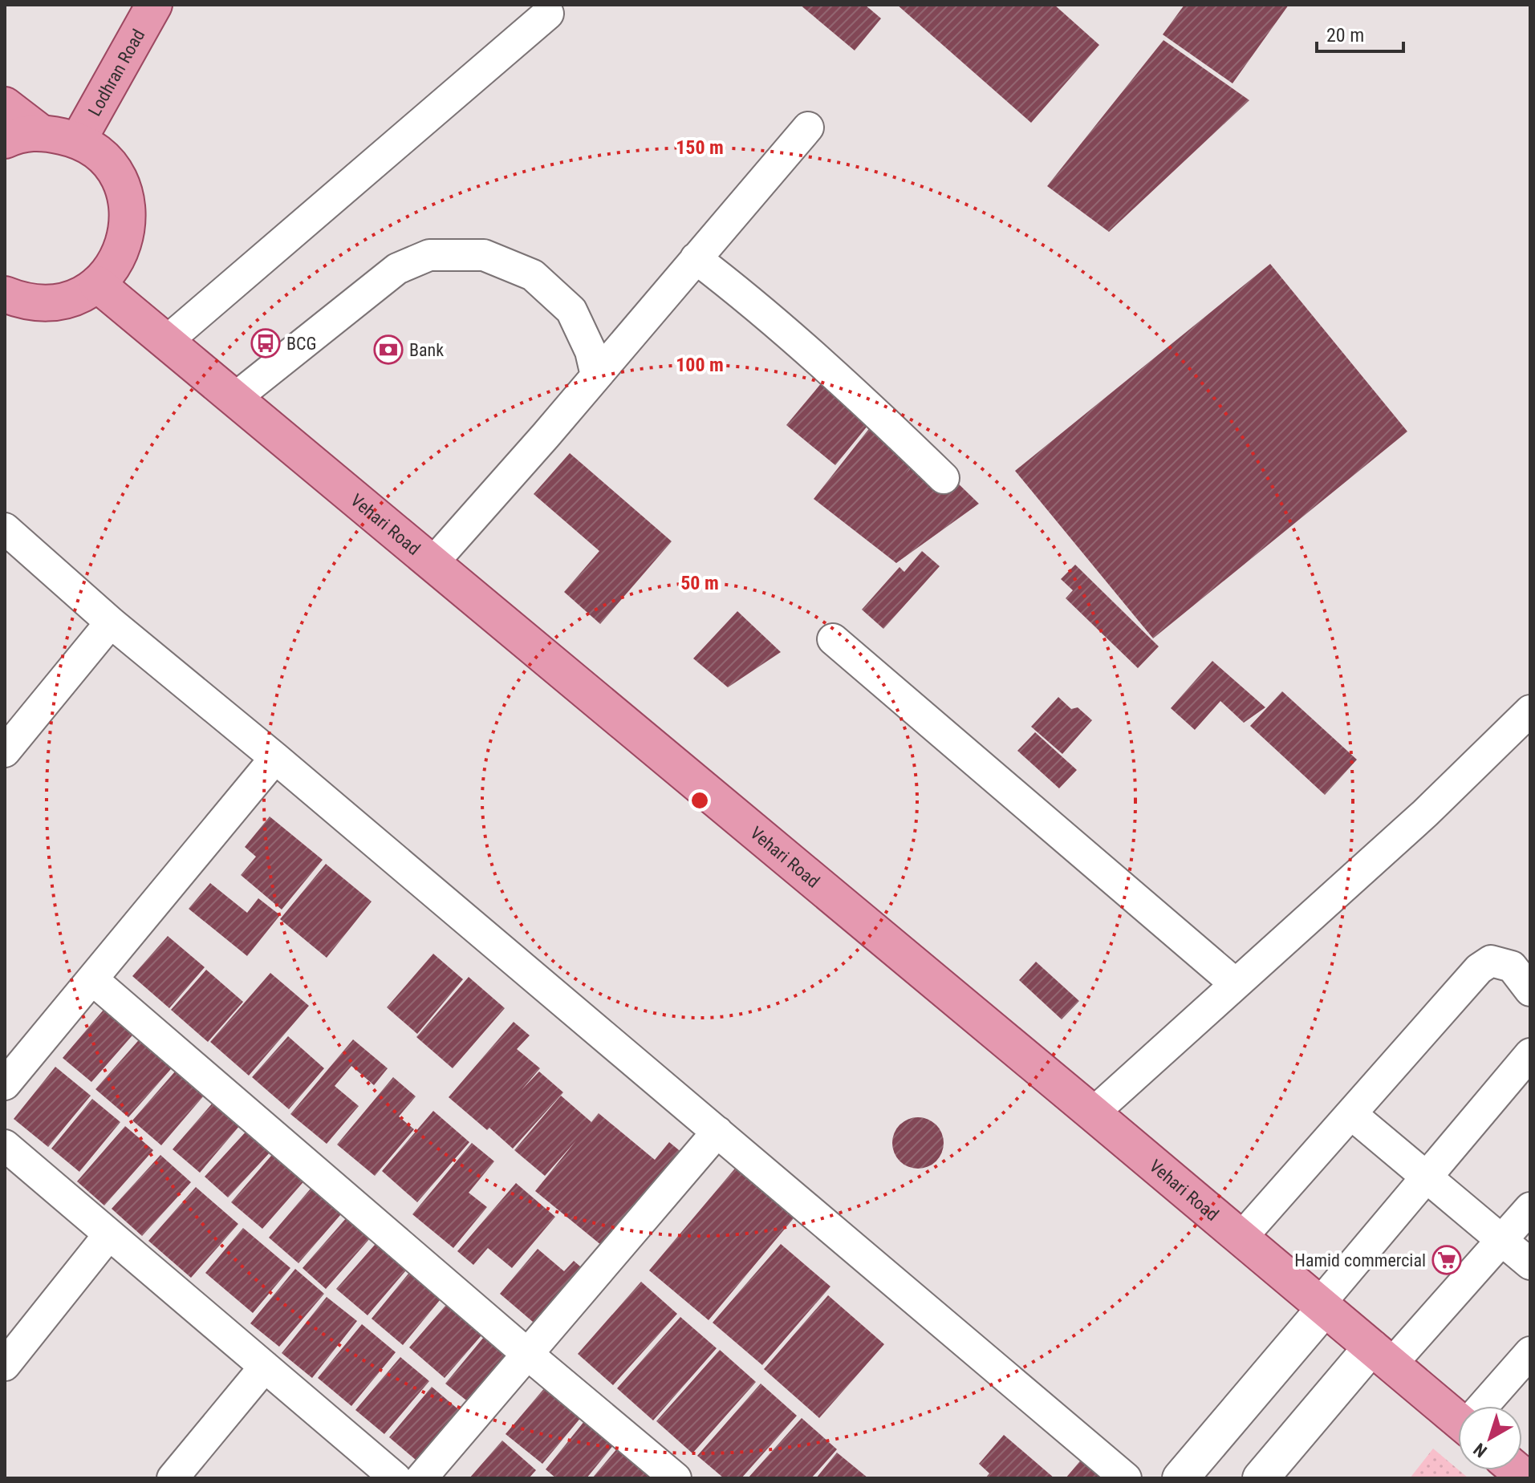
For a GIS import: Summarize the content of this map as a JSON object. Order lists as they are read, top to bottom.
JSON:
{
  "streets": {
    "main road": ["Lodhran Road", "Vehari Road"]
  },
  "places": {
    "bus stop": ["BCG"],
    "bank": ["Bank"],
    "supermarket": ["Hamid commercial"]
  },
  "scale_bar": "20 m",
  "north": "bottom left",
  "rings": ["150 m", "100 m", "50 m"]
}
